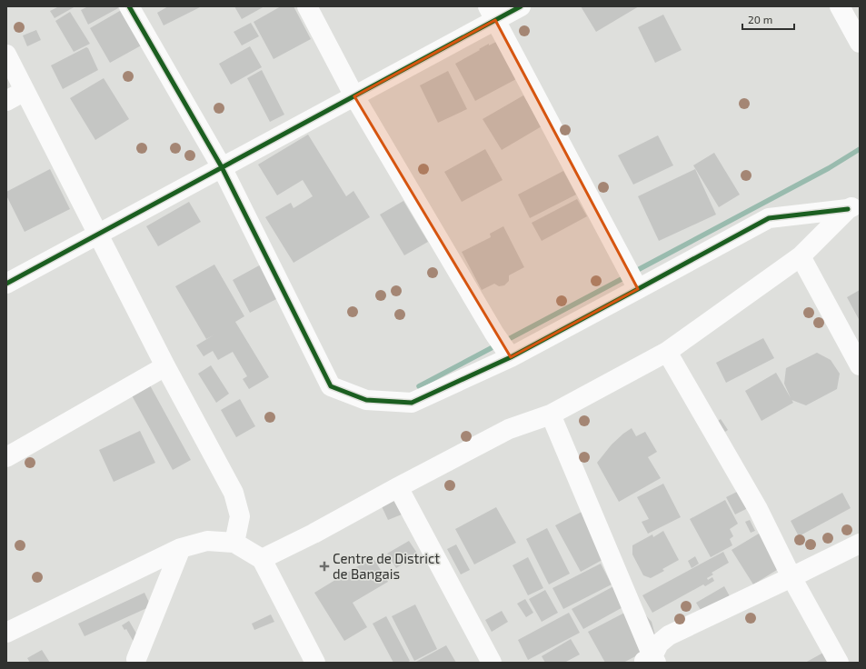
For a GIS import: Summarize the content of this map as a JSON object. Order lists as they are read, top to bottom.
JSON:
{
  "places": {
    "health": ["Centre de District de Bangais"]
  },
  "scale_bar": "20 m"
}
